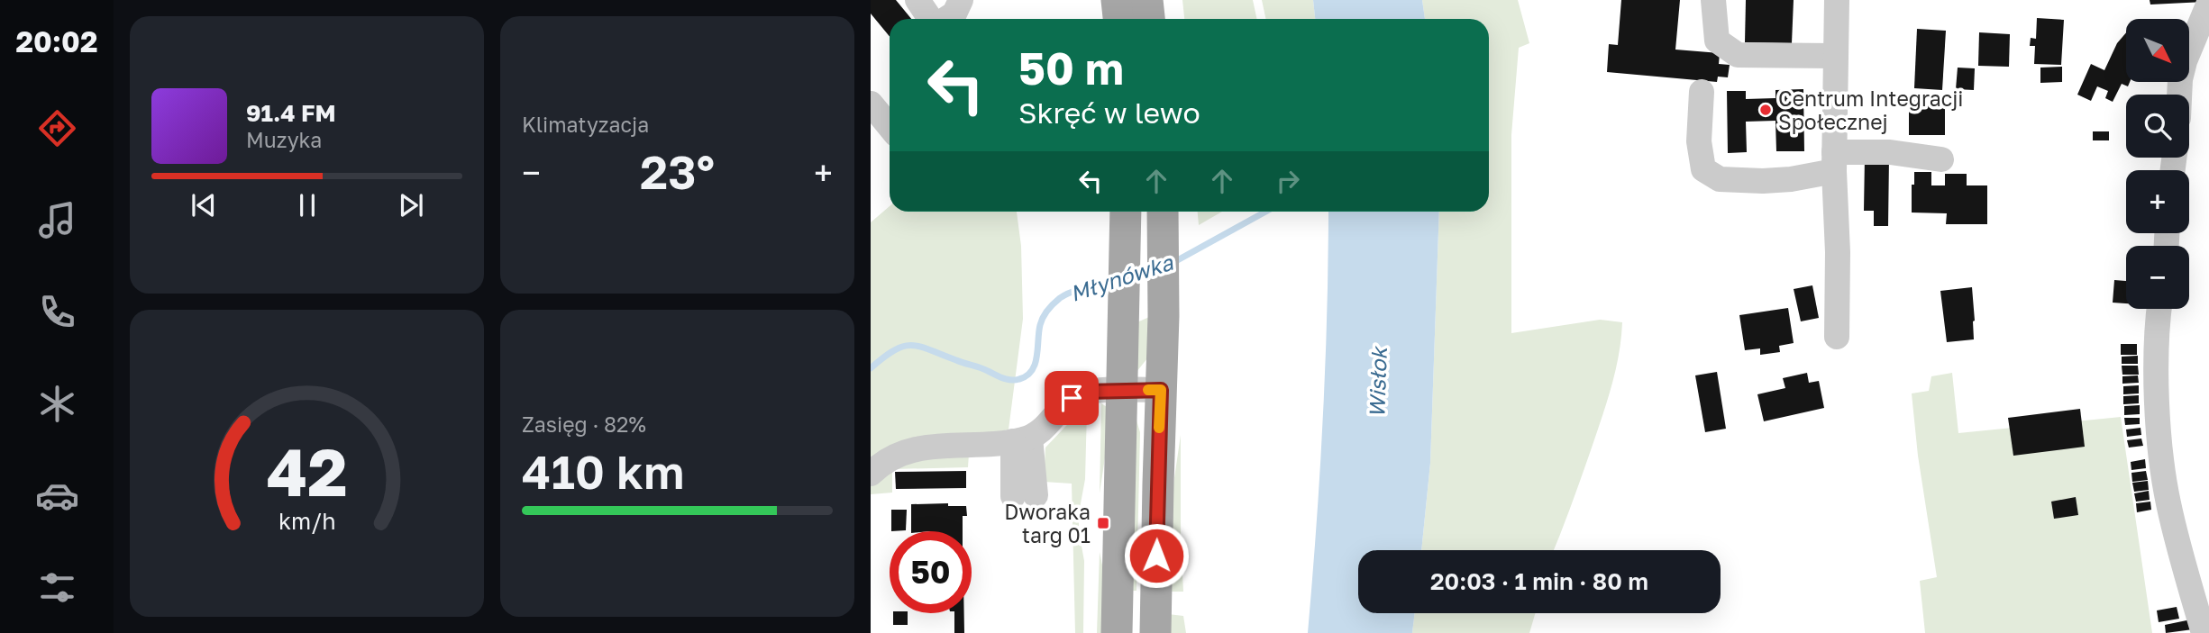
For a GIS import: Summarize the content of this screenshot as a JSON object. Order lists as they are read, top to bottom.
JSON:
{
  "water": ["Młynówka", "Wisłok"],
  "places": {
    "other": ["Centrum Integracji Społecznej"],
    "transit": ["Dworaka targ 01"]
  },
  "north": "bottom right",
  "page": {
    "tabs": "20:02",
    "tile": [
      "Klimatyzacja",
      ["Zasięg · 82%", "410 km"]
    ],
    "map_buttons": ["+", "−"],
    "turn": ["50 m", "Skręć w lewo"],
    "song": ["91.4 FM", "Muzyka"],
    "heat": ["−", "23°", "+"],
    "limit": "50",
    "trip": "20:03 · 1 min · 80 m",
    "gauge": ["42", "km/h"]
  }
}
